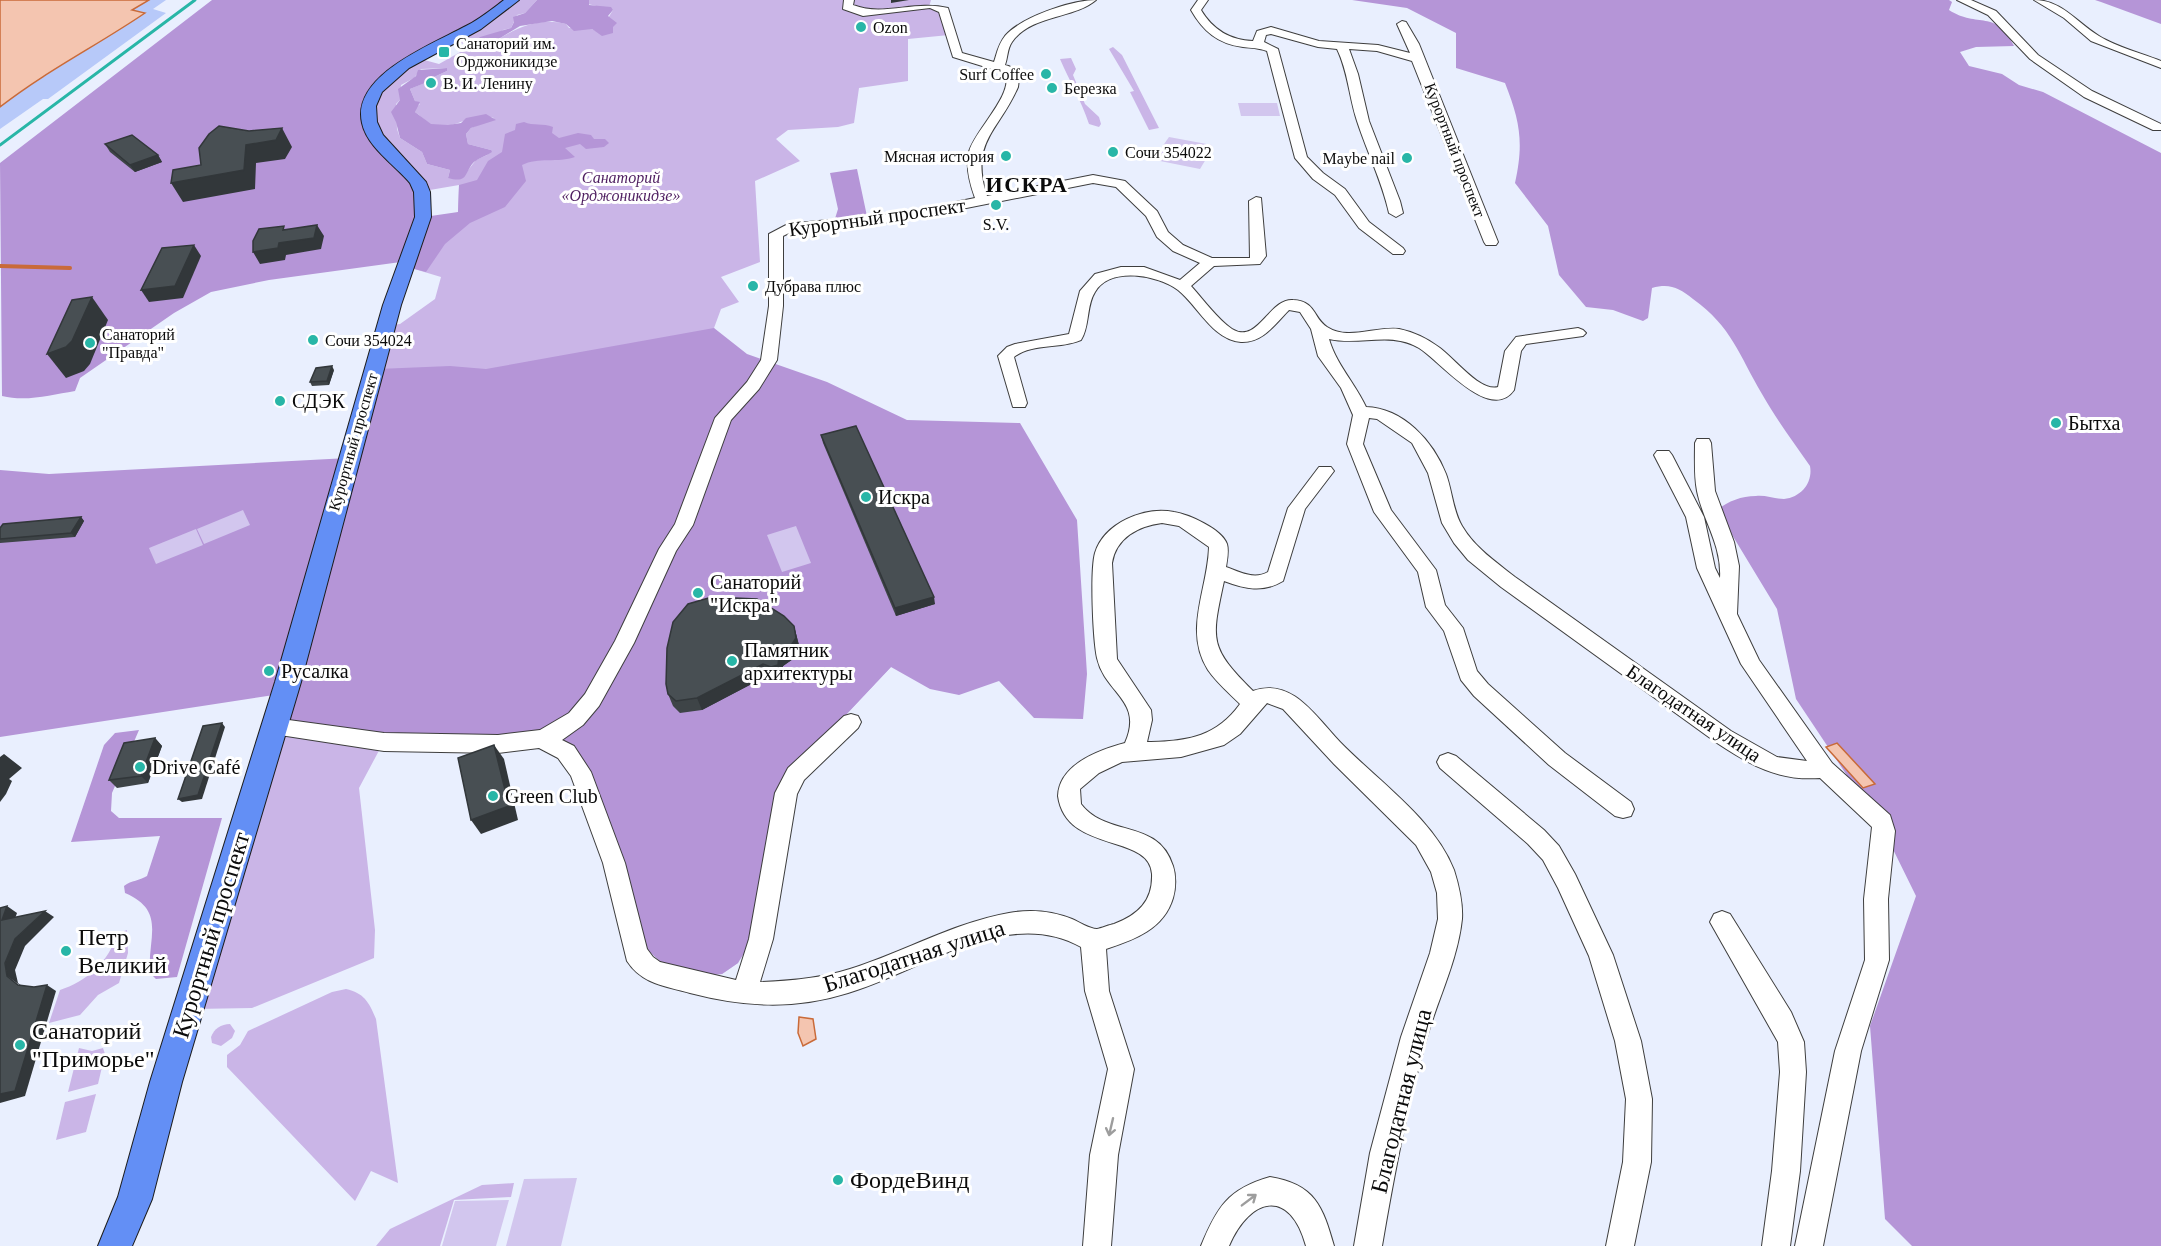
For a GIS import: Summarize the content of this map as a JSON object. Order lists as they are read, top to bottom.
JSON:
{
  "streets": {
    "main road": ["Курортный проспект"],
    "street": ["Благодатная улица"]
  },
  "districts": ["ИСКРА"],
  "parks": ["Санаторий «Орджоникидзе»"],
  "places": {
    "other": [
      "Ozon",
      "Surf Coffee",
      "В. И. Ленину",
      "Березка",
      "Сочи 354022",
      "Мясная история",
      "Maybe nail",
      "S.V.",
      "Дубрава плюс",
      "Сочи 354024",
      "Санаторий \"Правда\"",
      "СДЭК",
      "Бытха",
      "Искра",
      "Санаторий \"Искра\"",
      "Памятник архитектуры",
      "Русалка",
      "Drive Café",
      "Green Club",
      "Петр Великий",
      "Санаторий \"Приморье\"",
      "ФордеВинд"
    ],
    "transit": ["Санаторий им. Орджоникидзе"]
  }
}
